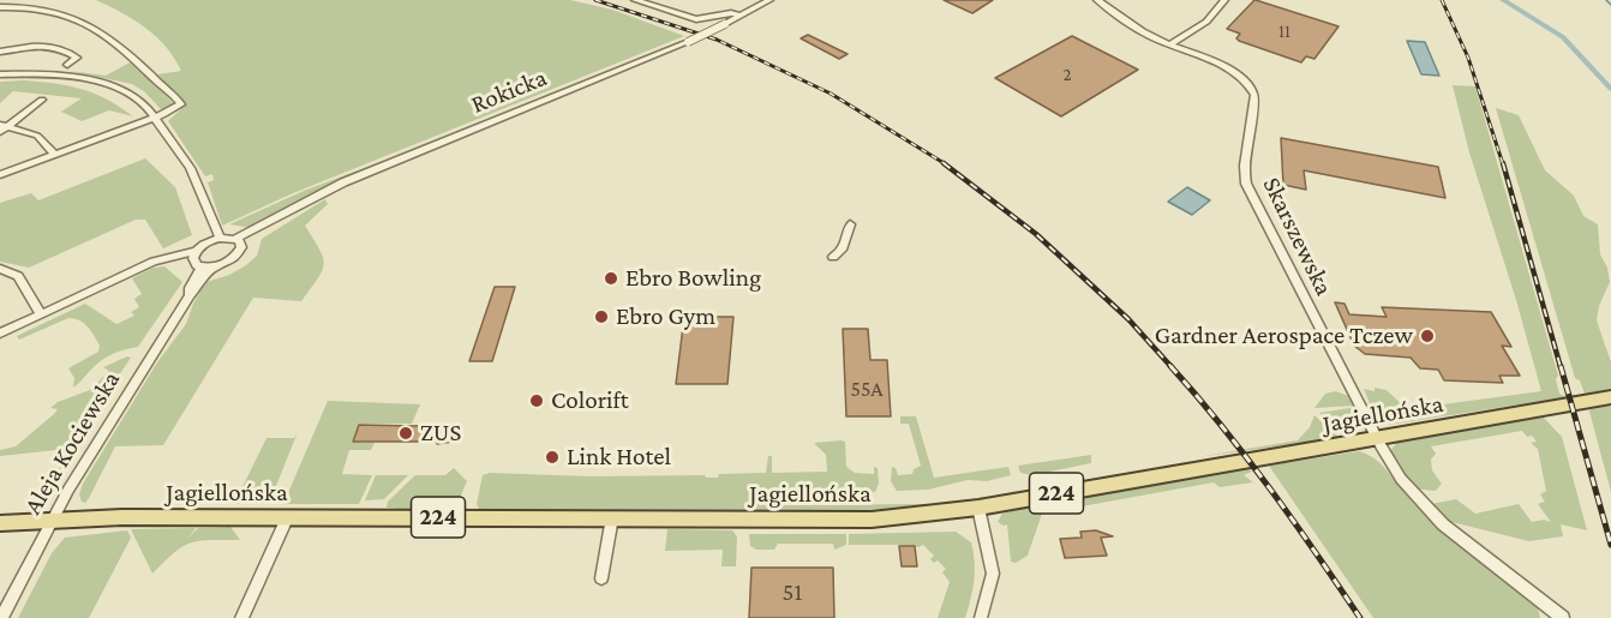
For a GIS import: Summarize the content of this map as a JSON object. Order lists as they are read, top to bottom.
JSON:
{
  "streets": {
    "main road": ["Jagiellońska", "224"],
    "street": ["Rokicka", "Skarszewska", "Aleja Kociewska"]
  },
  "crossings": [
    ["Rokicka", "Aleja Kociewska"],
    ["Skarszewska", "Jagiellońska"],
    ["Jagiellońska", "Aleja Kociewska"]
  ],
  "places": [
    "Ebro Bowling",
    "Ebro Gym",
    "Gardner Aerospace Tczew",
    "Colorift",
    "ZUS",
    "Link Hotel"
  ],
  "house_numbers": [
    "11",
    "2",
    "55A",
    "51"
  ]
}
